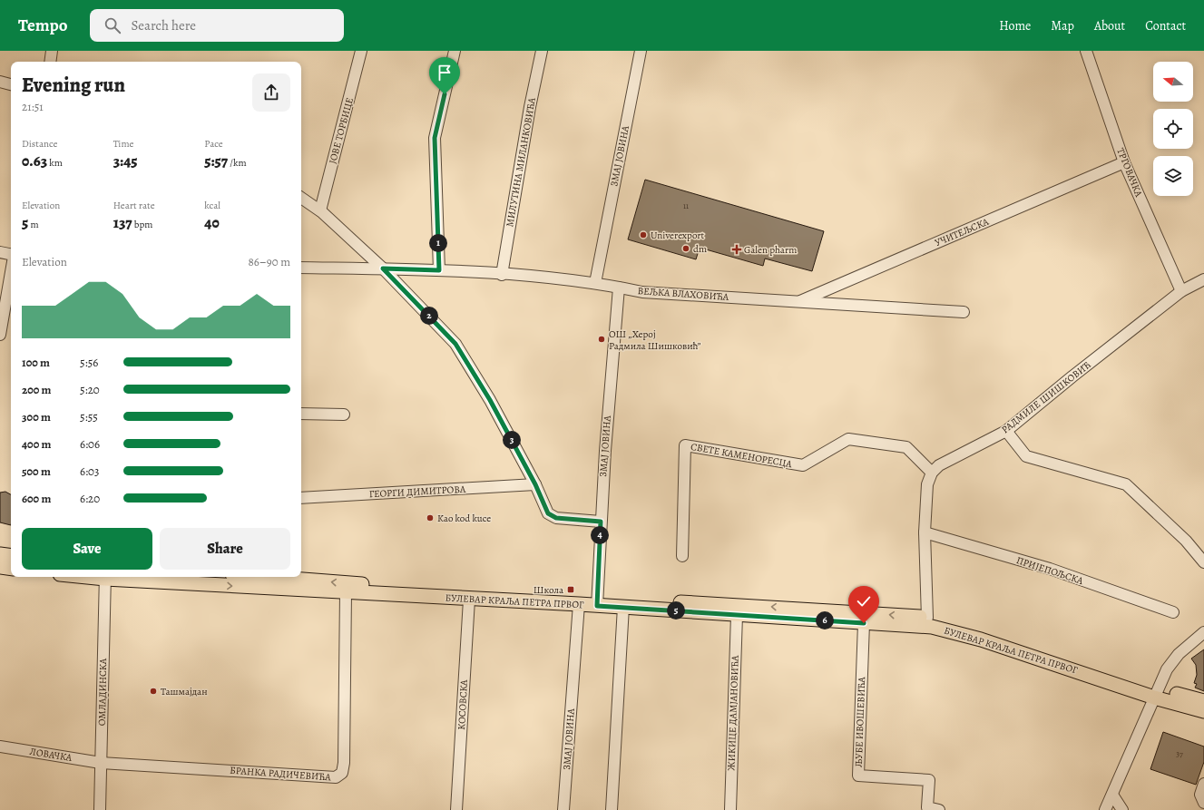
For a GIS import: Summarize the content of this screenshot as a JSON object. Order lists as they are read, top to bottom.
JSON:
{
  "streets": {
    "main road": ["БУЛЕВАР КРАЉА ПЕТРА ПРВОГ"],
    "street": [
      "ЈОВЕ ТОРБИЦЕ",
      "ЗМАЈ ЈОВИНА",
      "МИЛУТИНА МИЛАНКОВИЋА",
      "ТРГОВАЧКА",
      "УЧИТЕЉСКА",
      "ВЕЉКА ВЛАХОВИЋА",
      "РАДМИЛЕ ШИШКОВИЋ",
      "СВЕТЕ КАМЕНОРЕСЦА",
      "ГЕОРГИ ДИМИТРОВА",
      "ПРИЈЕПОЉСКА",
      "ОМЛАДИНСКА",
      "КОСОВСКА",
      "ЖИКИЦЕ ДАМЈАНОВИЋА",
      "ЉУБЕ ИВОШЕВИЋА",
      "ЛОВАЧКА",
      "БРАНКА РАДИЧЕВИЋА"
    ]
  },
  "crossings": [
    ["ЗМАЈ ЈОВИНА", "ВЕЉКА ВЛАХОВИЋА"],
    ["ЗМАЈ ЈОВИНА", "БУЛЕВАР КРАЉА ПЕТРА ПРВОГ"],
    ["МИЛУТИНА МИЛАНКОВИЋА", "ВЕЉКА ВЛАХОВИЋА"],
    ["ТРГОВАЧКА", "УЧИТЕЉСКА"],
    ["ТРГОВАЧКА", "РАДМИЛЕ ШИШКОВИЋ"],
    ["УЧИТЕЉСКА", "ВЕЉКА ВЛАХОВИЋА"],
    ["РАДМИЛЕ ШИШКОВИЋ", "СВЕТЕ КАМЕНОРЕСЦА"],
    ["БУЛЕВАР КРАЉА ПЕТРА ПРВОГ", "КОСОВСКА"],
    ["БУЛЕВАР КРАЉА ПЕТРА ПРВОГ", "ЖИКИЦЕ ДАМЈАНОВИЋА"],
    ["БУЛЕВАР КРАЉА ПЕТРА ПРВОГ", "ЉУБЕ ИВОШЕВИЋА"],
    ["БУЛЕВАР КРАЉА ПЕТРА ПРВОГ", "БРАНКА РАДИЧЕВИЋА"],
    ["ОМЛАДИНСКА", "ЛОВАЧКА"],
    ["ОМЛАДИНСКА", "БРАНКА РАДИЧЕВИЋА"],
    ["ЛОВАЧКА", "БРАНКА РАДИЧЕВИЋА"]
  ],
  "places": {
    "other": [
      "Univerexport",
      "dm",
      "ОШ „Херој Радмила Шишковић”",
      "Kao kod kuce",
      "Ташмајдан"
    ],
    "health": ["Galen pharm"],
    "transit": ["Школа"]
  },
  "house_numbers": ["11", "37"],
  "north": "left",
  "page": {
    "header": "Tempo",
    "search": "Search here",
    "nav": [
      "Home",
      "Map",
      "About",
      "Contact"
    ],
    "heading": ["Evening run", "21:51"],
    "stats": [
      ["Distance", "0.63 km"],
      ["Time", "3:45"],
      ["Pace", "5:57 /km"],
      ["Elevation", "5 m"],
      ["Heart rate", "137 bpm"],
      ["kcal", "40"]
    ],
    "pins": [
      "1",
      "2",
      "3",
      "4",
      "5",
      "6"
    ],
    "chart": ["Elevation", "86–90 m"],
    "list": [
      {
        "name": "100 m",
        "note": "5:56"
      },
      {
        "name": "200 m",
        "note": "5:20"
      },
      {
        "name": "300 m",
        "note": "5:55"
      },
      {
        "name": "400 m",
        "note": "6:06"
      },
      {
        "name": "500 m",
        "note": "6:03"
      },
      {
        "name": "600 m",
        "note": "6:20"
      }
    ],
    "buttons": ["Save", "Share"]
  }
}
